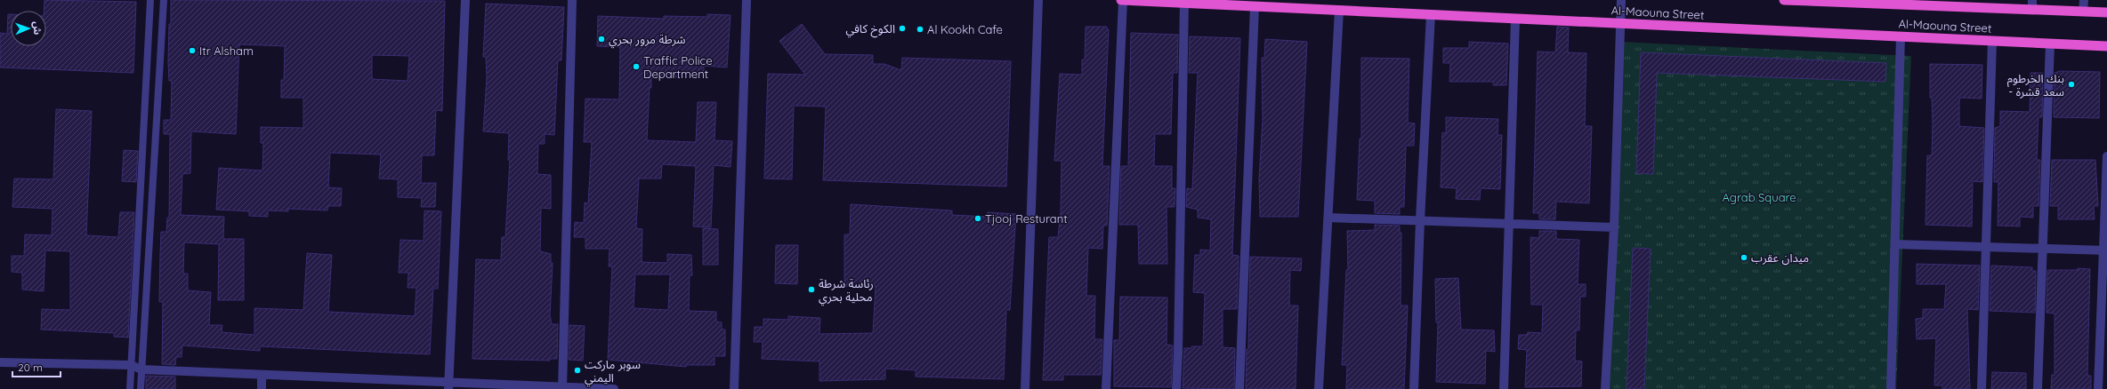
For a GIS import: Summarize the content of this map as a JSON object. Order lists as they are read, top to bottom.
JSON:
{
  "streets": {
    "highway": ["Al-Maouna Street"]
  },
  "parks": ["Agrab Square"],
  "places": [
    "الكوخ كافي",
    "Al Kookh Cafe",
    "شرطة مرور بحري",
    "Itr Alsham",
    "Traffic Police Department",
    "بنك الخرطوم - سعد قشرة",
    "Tjooj Resturant",
    "ميدان عقرب",
    "رئاسة شرطة محلية بحري",
    "سوبر ماركت اليمني"
  ],
  "scale_bar": "20 m",
  "north": "right"
}
